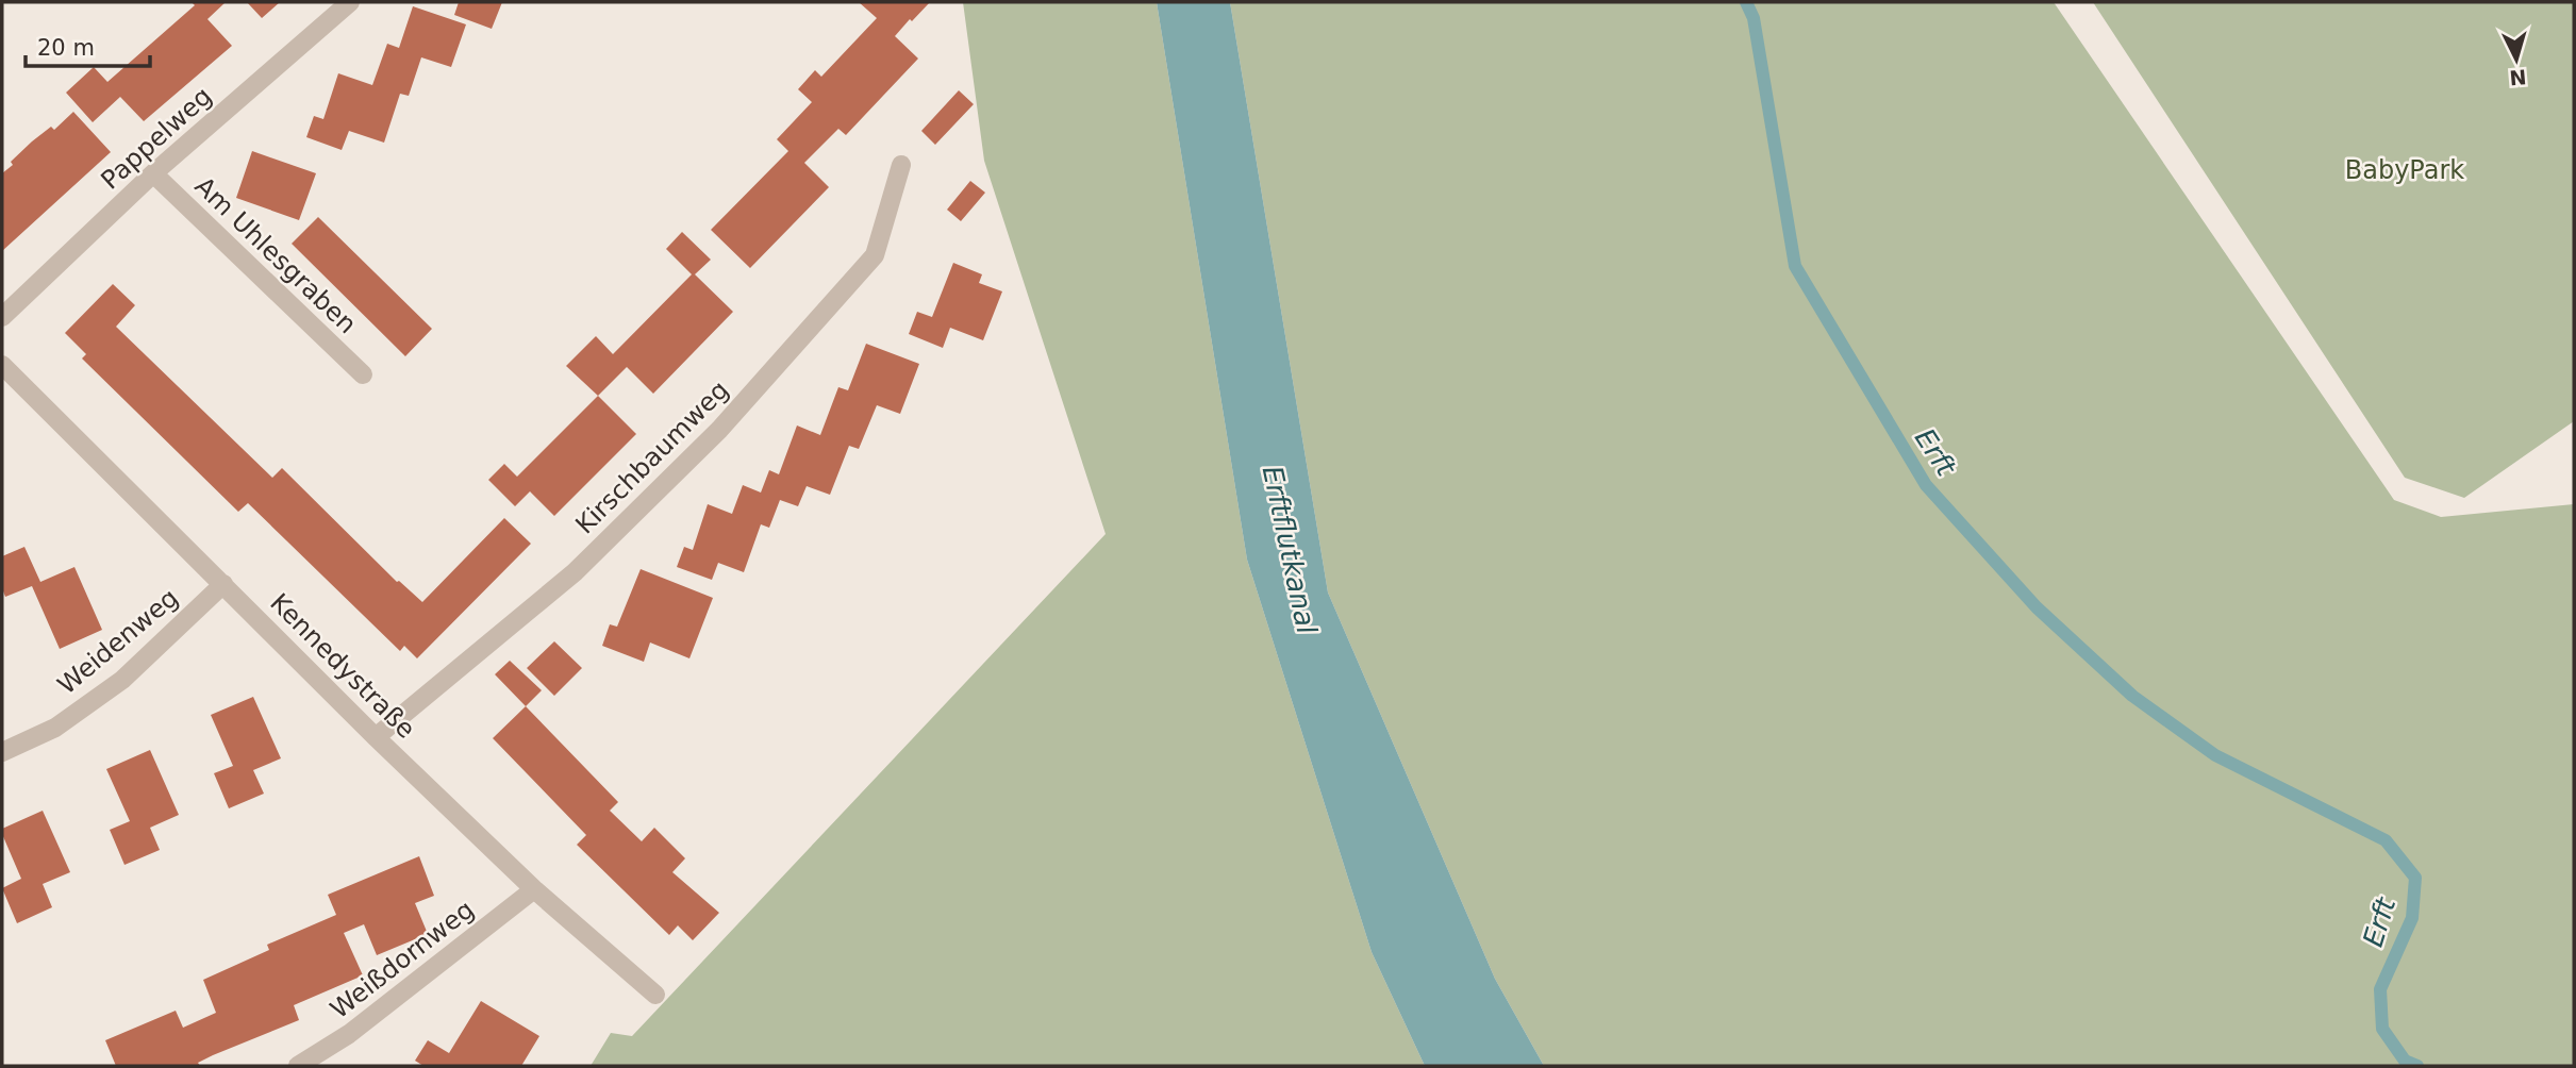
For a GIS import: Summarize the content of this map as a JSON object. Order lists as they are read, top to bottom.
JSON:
{
  "streets": {
    "street": [
      "Pappelweg",
      "Am Uhlesgraben",
      "Kirschbaumweg",
      "Weidenweg",
      "Kennedystraße",
      "Weißdornweg"
    ]
  },
  "crossings": [
    ["Pappelweg", "Am Uhlesgraben"],
    ["Kirschbaumweg", "Kennedystraße"],
    ["Weidenweg", "Kennedystraße"],
    ["Kennedystraße", "Weißdornweg"]
  ],
  "water": ["Erft", "Erftflutkanal"],
  "parks": ["BabyPark"],
  "scale_bar": "20 m",
  "north": "bottom"
}
